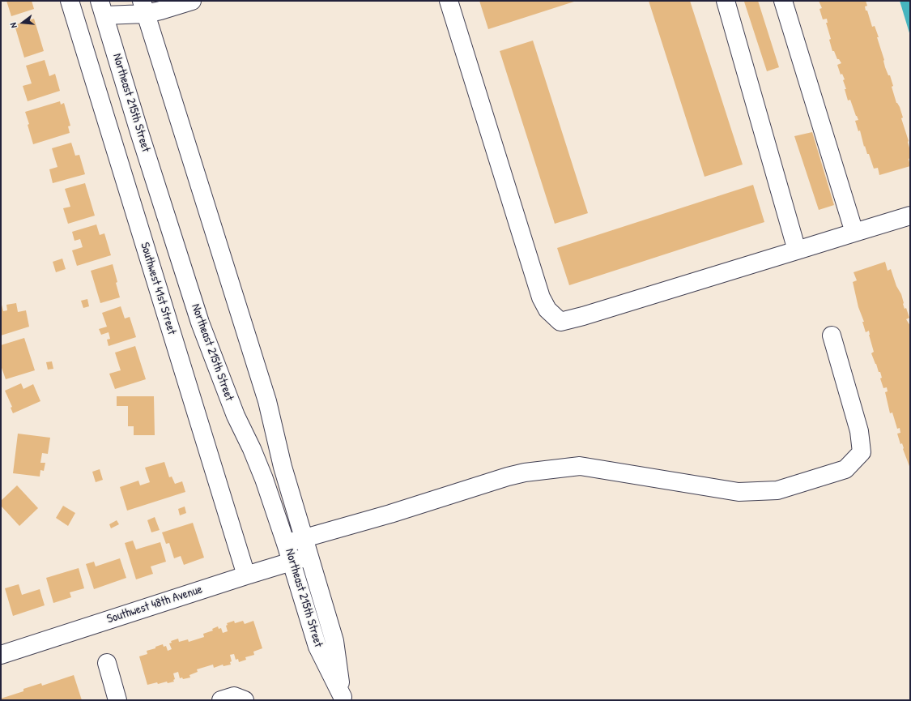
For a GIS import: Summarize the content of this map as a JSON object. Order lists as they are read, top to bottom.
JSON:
{
  "streets": {
    "street": ["Northeast 215th Street", "Southwest 41st Street", "Southwest 48th Avenue"]
  },
  "crossings": [
    ["Northeast 215th Street", "Southwest 48th Avenue"],
    ["Southwest 41st Street", "Southwest 48th Avenue"]
  ],
  "north": "left"
}
